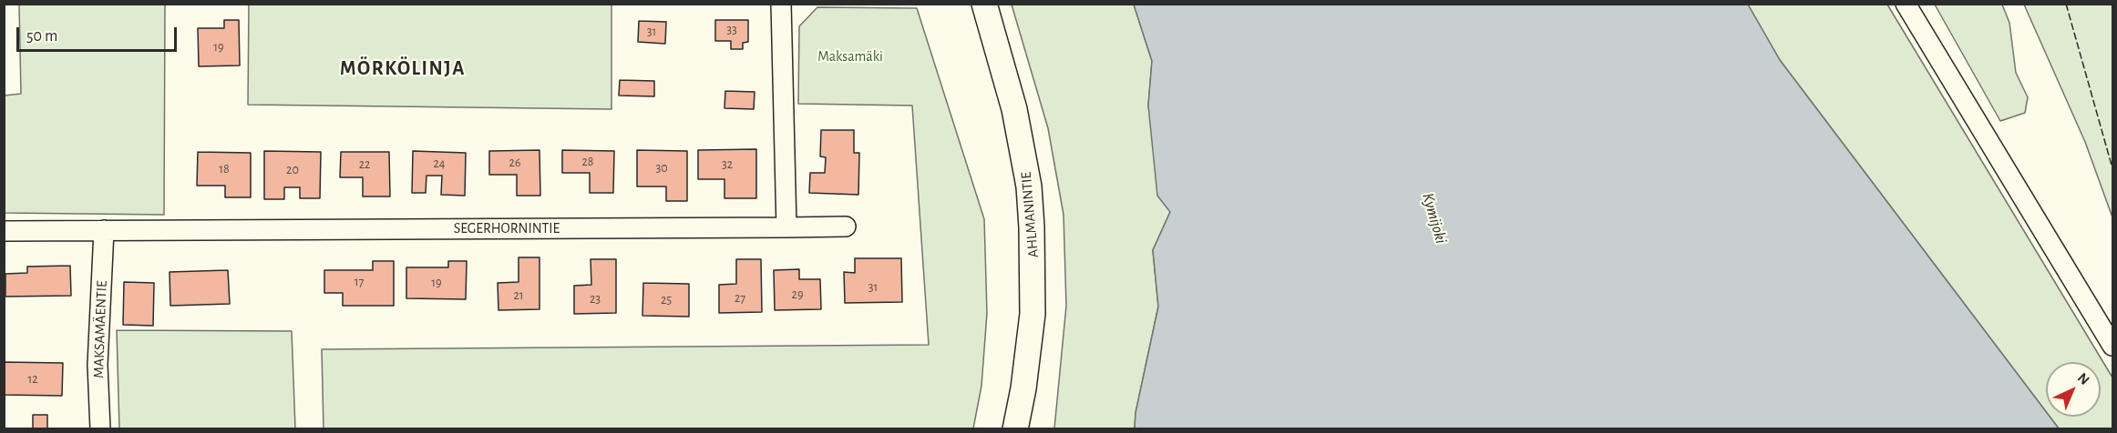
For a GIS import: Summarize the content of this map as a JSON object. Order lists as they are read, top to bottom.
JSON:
{
  "streets": {
    "street": ["AHLMANINTIE", "SEGERHORNINTIE", "MAKSAMÄENTIE"]
  },
  "crossings": [
    ["SEGERHORNINTIE", "MAKSAMÄENTIE"]
  ],
  "districts": ["MÖRKÖLINJA"],
  "water": ["Kymijoki"],
  "parks": ["Maksamäki"],
  "house_numbers": [
    "33",
    "31",
    "19",
    "28",
    "26",
    "24",
    "22",
    "32",
    "30",
    "18",
    "20",
    "17",
    "19",
    "31",
    "29",
    "21",
    "27",
    "23",
    "25",
    "12"
  ],
  "scale_bar": "50 m",
  "north": "top right"
}
